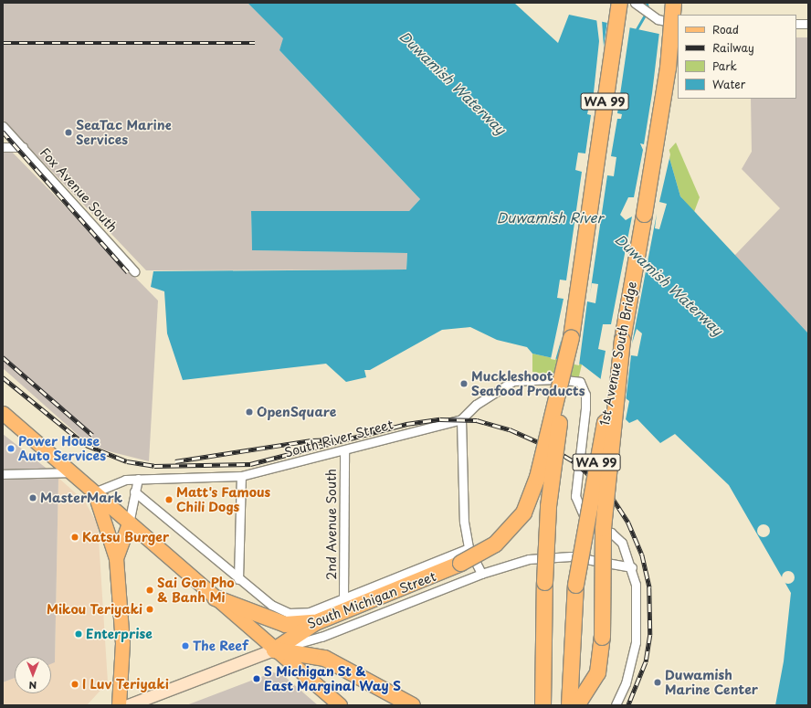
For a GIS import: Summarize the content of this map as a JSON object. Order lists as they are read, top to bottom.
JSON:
{
  "streets": {
    "highway": ["WA 99", "1st Avenue South Bridge"],
    "main road": ["South Michigan Street"],
    "street": ["Fox Avenue South", "South River Street", "2nd Avenue South"]
  },
  "crossings": [
    ["South River Street", "2nd Avenue South"],
    ["South River Street", "South Michigan Street"],
    ["2nd Avenue South", "South Michigan Street"]
  ],
  "water": ["Duwamish Waterway", "Duwamish River"],
  "places": [
    "SeaTac Marine Services",
    "Muckleshoot Seafood Products",
    "OpenSquare",
    "Power House Auto Services",
    "MasterMark",
    "Matt's Famous Chili Dogs",
    "Katsu Burger",
    "Sai Gon Pho & Banh Mi",
    "Mikou Teriyaki",
    "Enterprise",
    "The Reef",
    "S Michigan St & East Marginal Way S",
    "Duwamish Marine Center",
    "I Luv Teriyaki"
  ],
  "legend": [
    "Road",
    "Railway",
    "Park",
    "Water"
  ],
  "north": "bottom"
}
